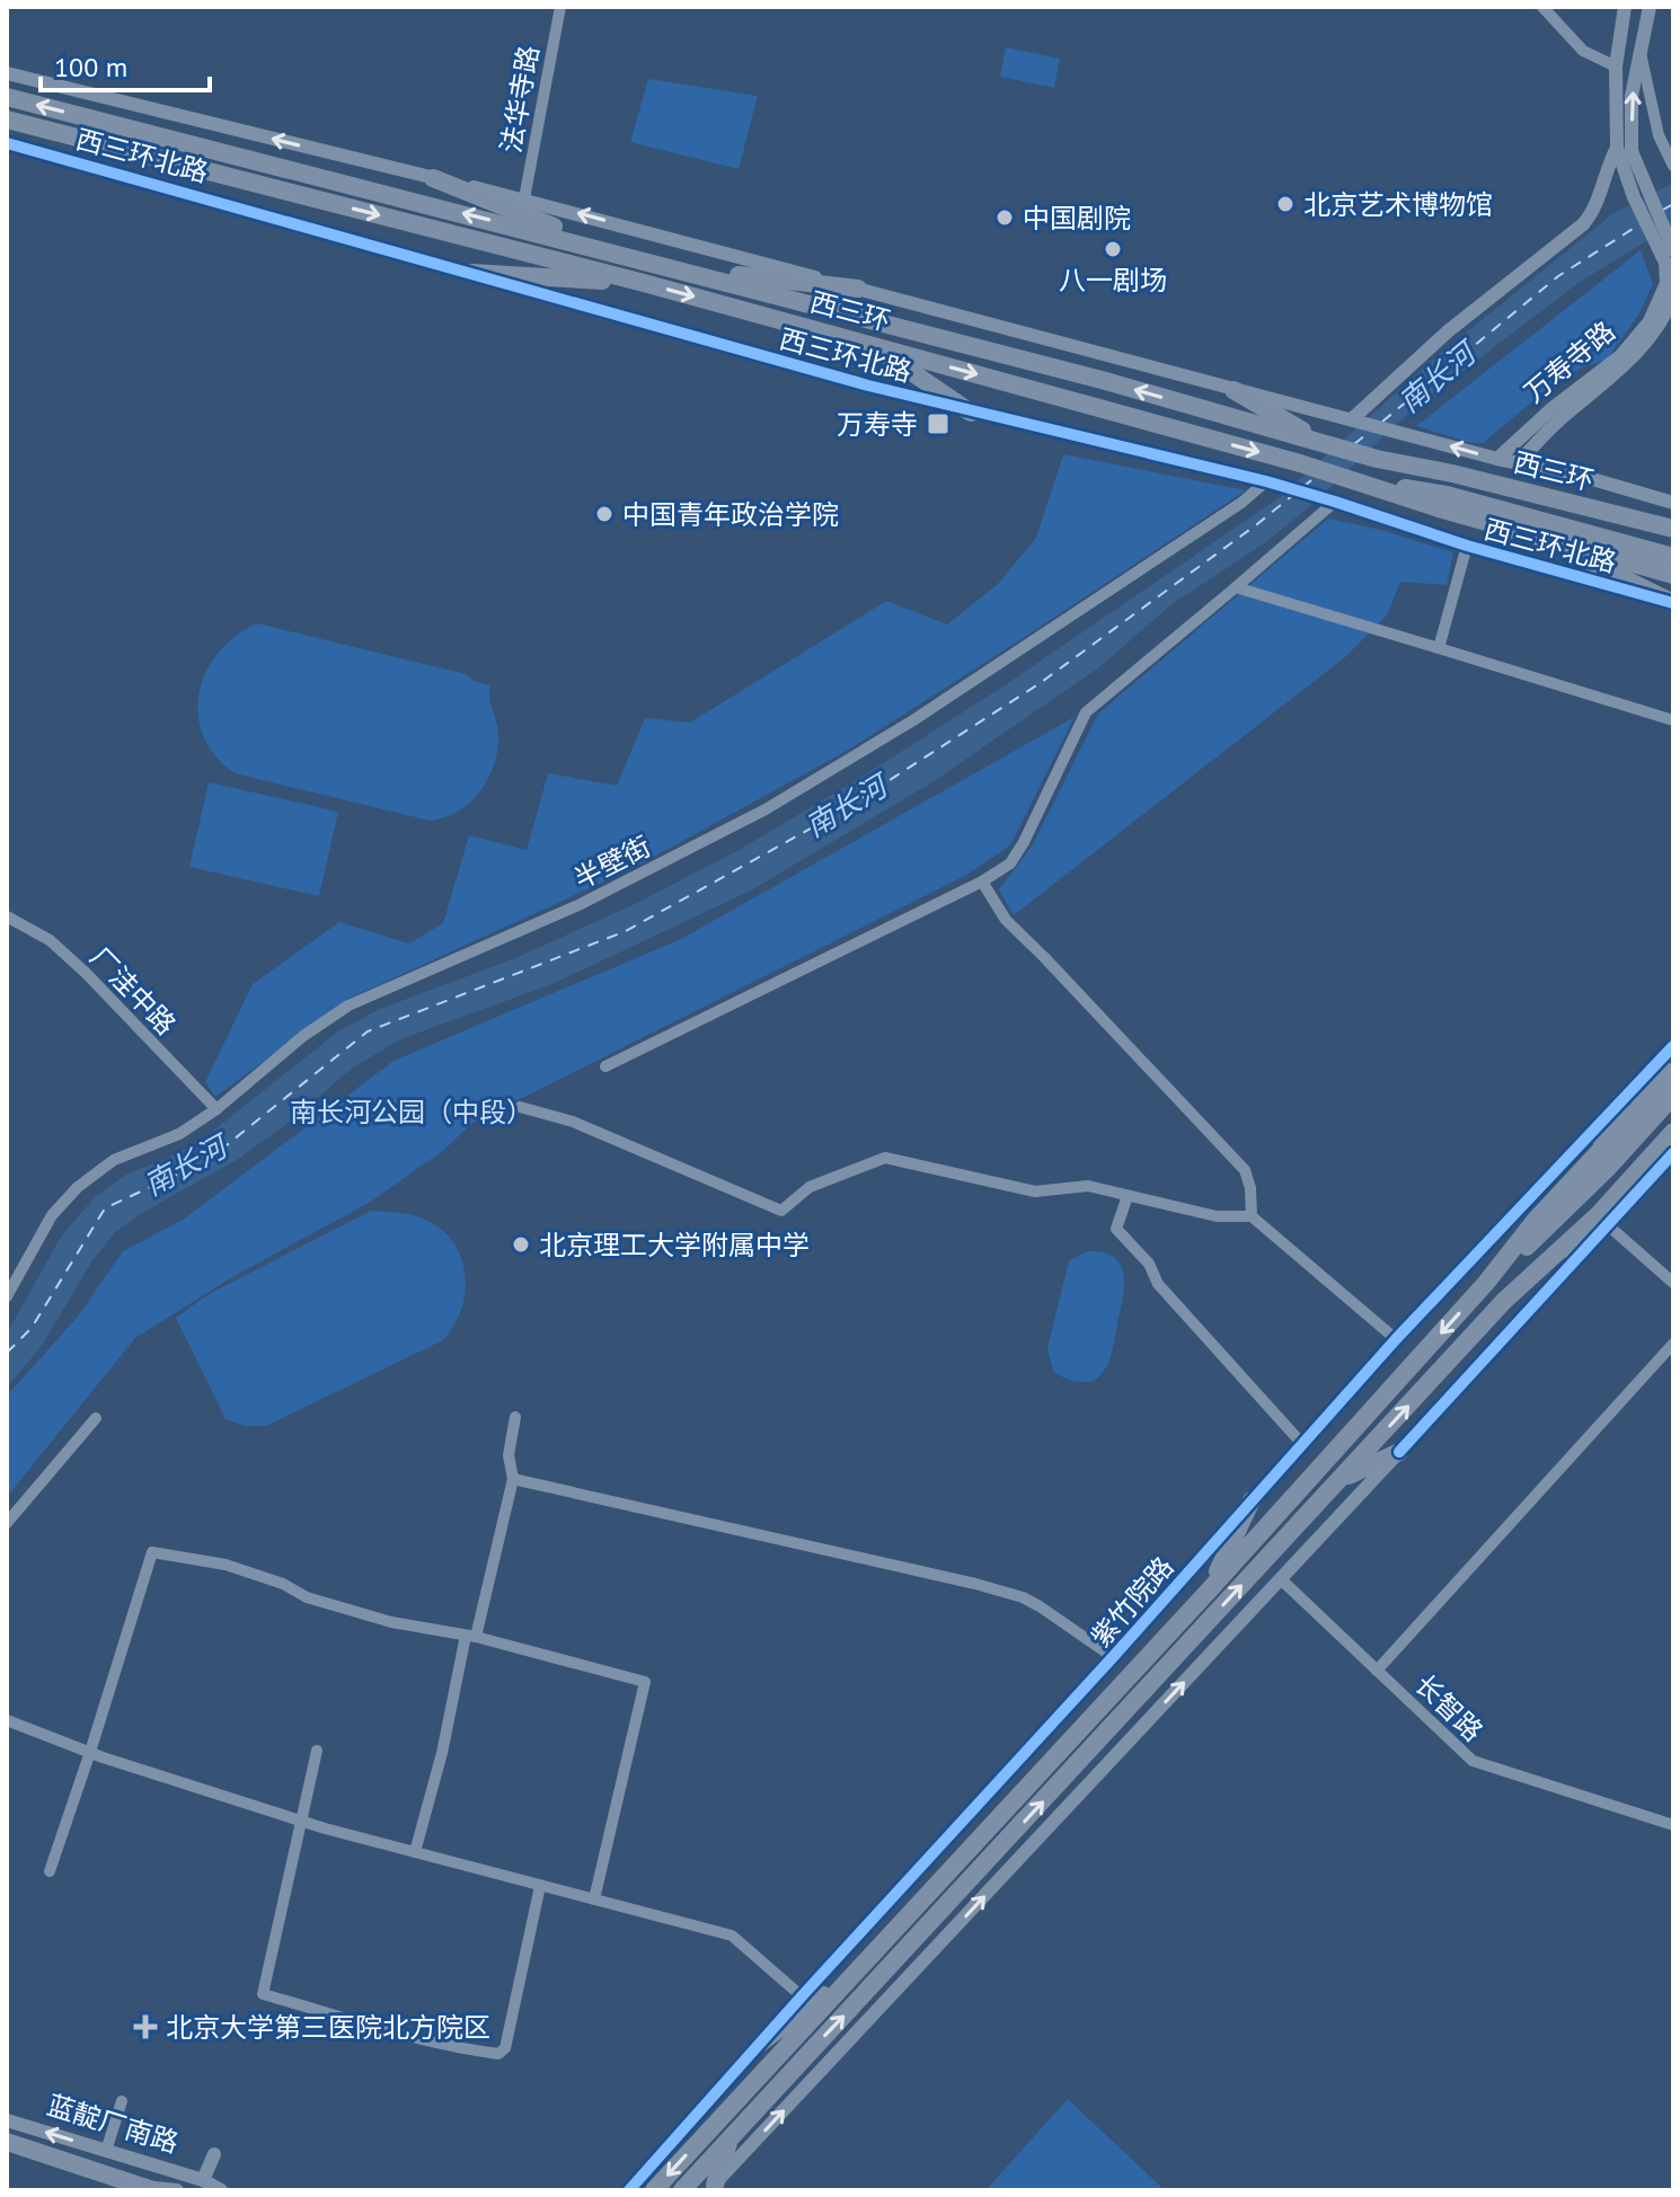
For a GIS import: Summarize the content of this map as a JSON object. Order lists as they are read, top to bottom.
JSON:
{
  "streets": {
    "highway": ["西三环", "紫竹院路", "蓝靛厂南路"],
    "street": [
      "法华寺路",
      "西三环北路",
      "万寿寺路",
      "半壁街",
      "厂洼中路",
      "长智路"
    ]
  },
  "crossings": [
    ["法华寺路", "西三环北路"],
    ["西三环北路", "万寿寺路"],
    ["西三环北路", "半壁街"],
    ["半壁街", "厂洼中路"]
  ],
  "water": ["南长河"],
  "parks": ["南长河公园（中段）"],
  "places": {
    "other": [
      "北京艺术博物馆",
      "中国剧院",
      "八一剧场",
      "中国青年政治学院",
      "北京理工大学附属中学"
    ],
    "transit": ["万寿寺"],
    "health": ["北京大学第三医院北方院区"]
  },
  "scale_bar": "100 m"
}
